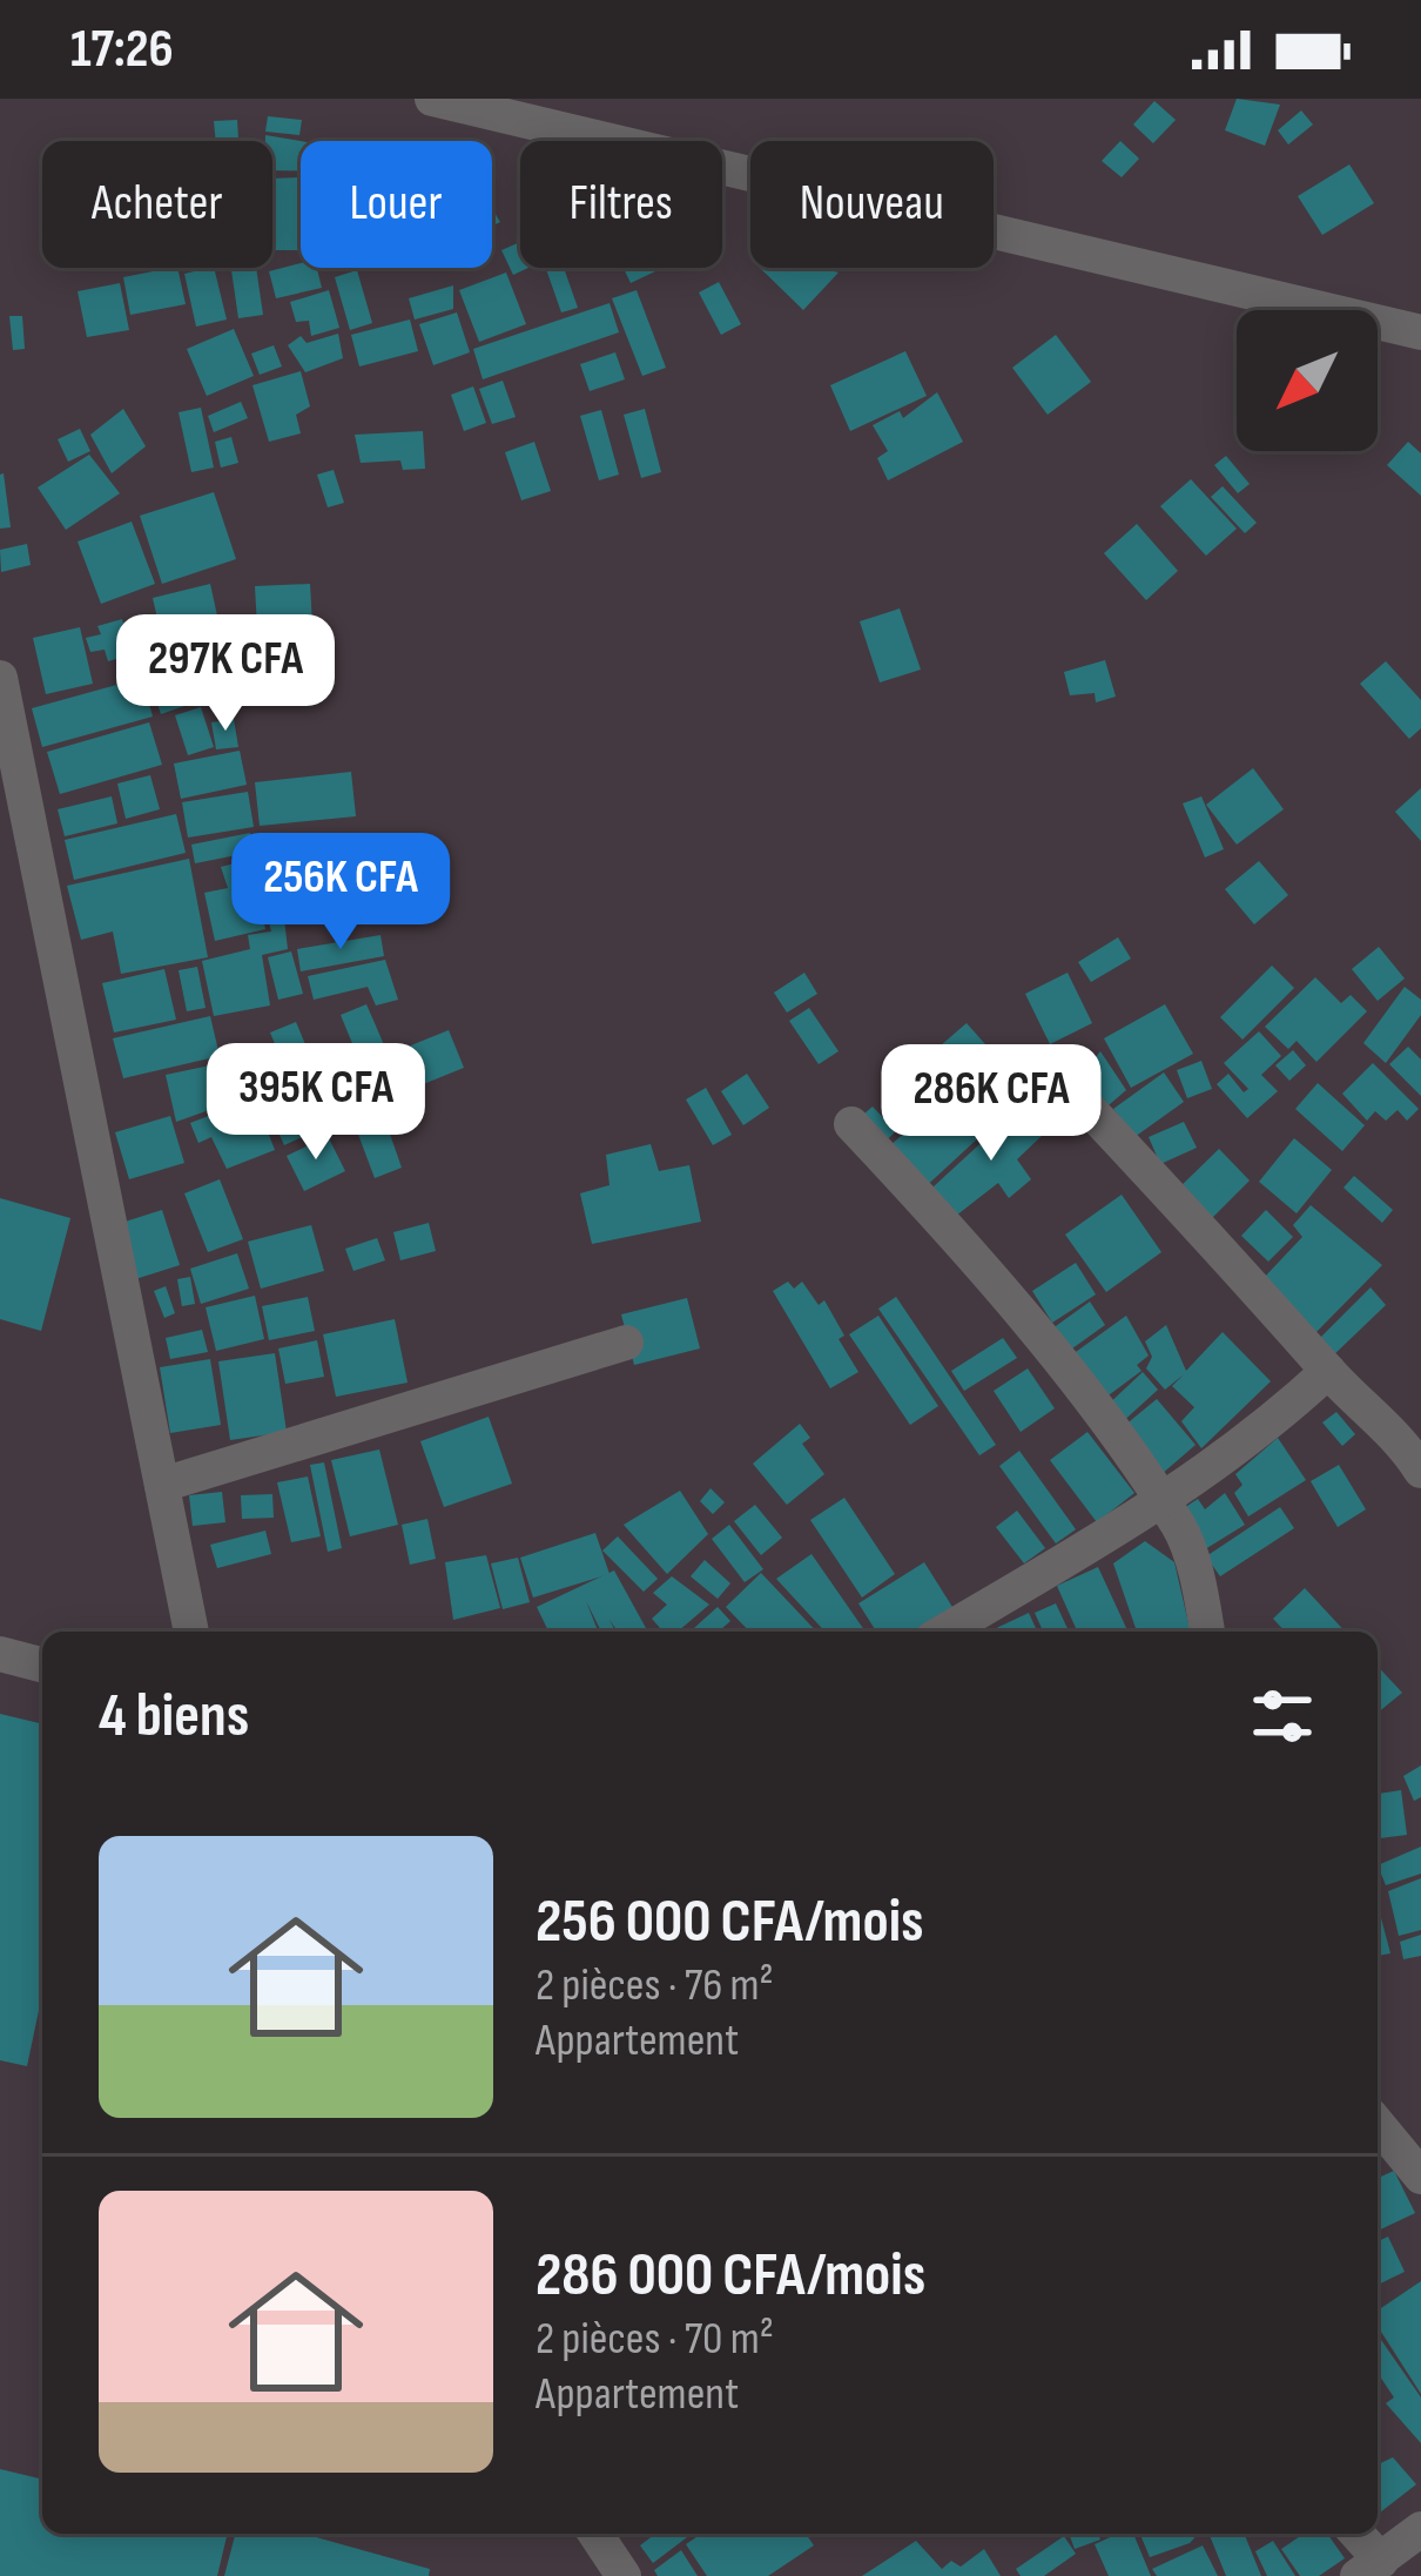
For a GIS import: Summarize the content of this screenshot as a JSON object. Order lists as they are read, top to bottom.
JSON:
{
  "north": "bottom left",
  "page": {
    "status": "17:26",
    "chip": [
      "Acheter",
      "Louer",
      "Filtres",
      "Nouveau"
    ],
    "price": [
      "297K CFA",
      "256K CFA",
      "395K CFA",
      "286K CFA"
    ],
    "heading": "4 biens",
    "list": [
      {
        "name": "256 000 CFA/mois",
        "note": "2 pièces · 76 m² · Appartement"
      },
      {
        "name": "286 000 CFA/mois",
        "note": "2 pièces · 70 m² · Appartement"
      }
    ]
  }
}
